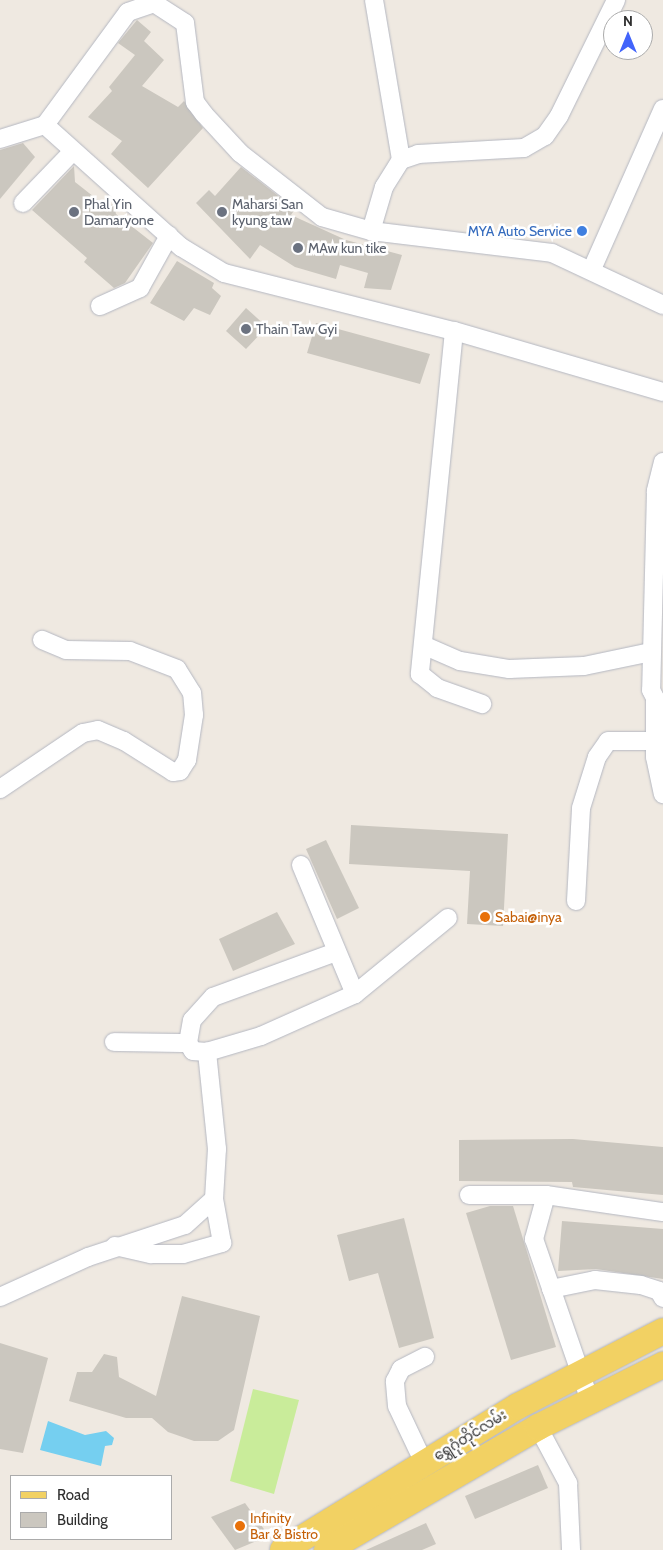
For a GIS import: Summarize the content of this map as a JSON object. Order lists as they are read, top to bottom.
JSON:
{
  "streets": {
    "main road": ["ရွှေဂုံတိုင်လမ်း"]
  },
  "places": [
    "Phal Yin Damaryone",
    "Maharsi San kyung taw",
    "MYA Auto Service",
    "MAw kun tike",
    "Thain Taw Gyi",
    "Sabai@inya",
    "Infinity Bar & Bistro"
  ],
  "legend": ["Road", "Building"],
  "north": "top"
}
